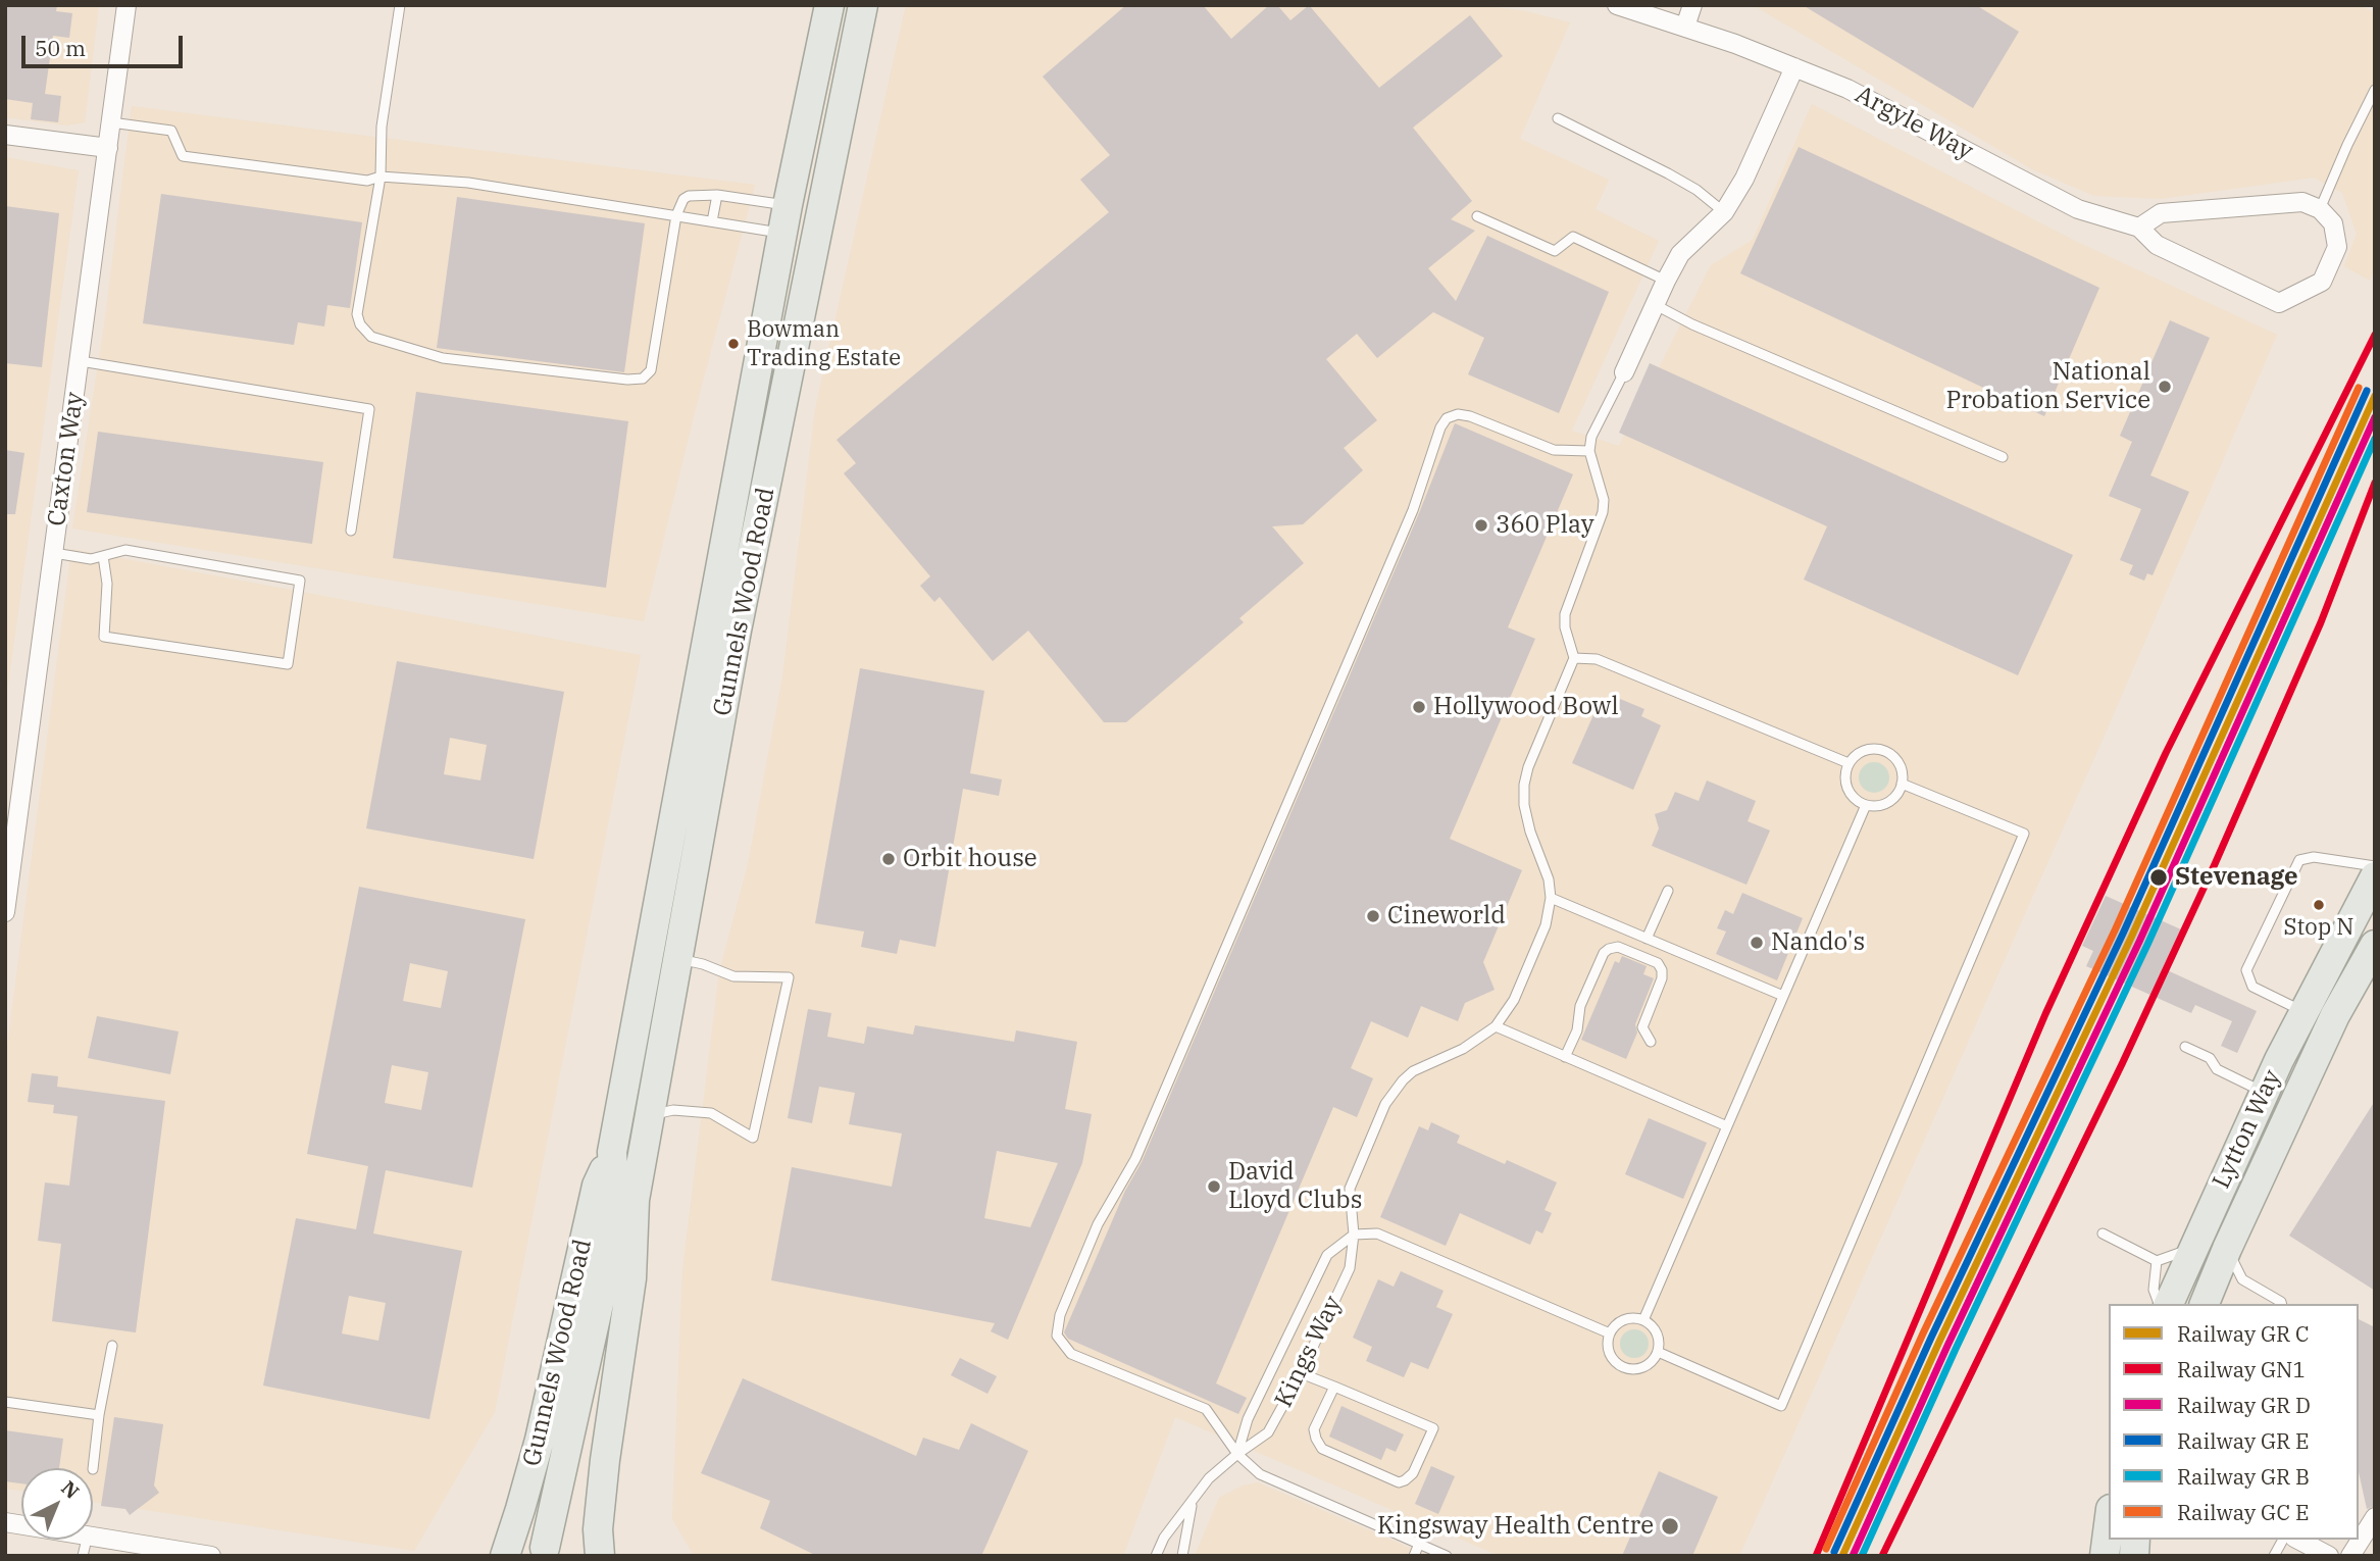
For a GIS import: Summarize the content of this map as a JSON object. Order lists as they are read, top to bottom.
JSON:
{
  "streets": {
    "main road": ["Gunnels Wood Road", "Lytton Way"],
    "street": ["Argyle Way", "Caxton Way"],
    "lane": ["Kings Way"]
  },
  "places": [
    "Bowman Trading Estate",
    "National Probation Service",
    "360 Play",
    "Hollywood Bowl",
    "Orbit house",
    "Stevenage",
    "Stop N",
    "Cineworld",
    "Nando's",
    "David Lloyd Clubs",
    "Kingsway Health Centre"
  ],
  "lines": ["rail line GN1"],
  "legend": [
    "Railway GR C",
    "Railway GN1",
    "Railway GR D",
    "Railway GR E",
    "Railway GR B",
    "Railway GC E"
  ],
  "scale_bar": "50 m",
  "north": "top right"
}
